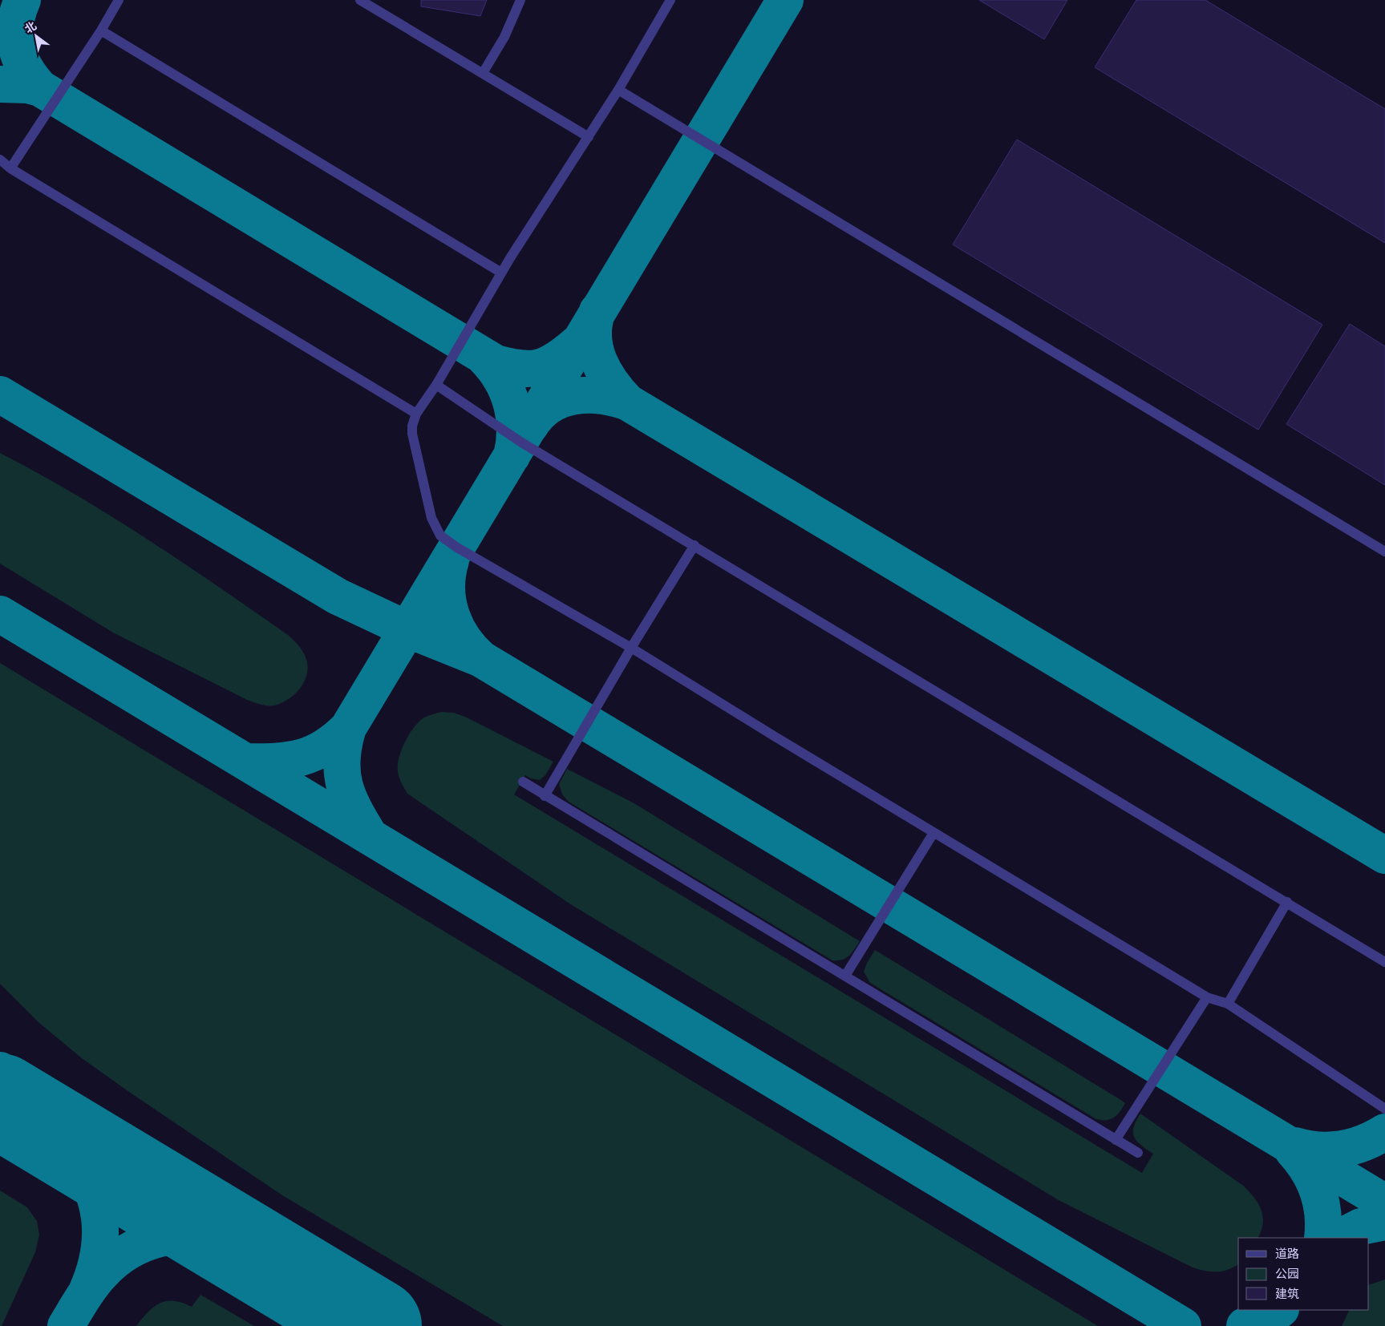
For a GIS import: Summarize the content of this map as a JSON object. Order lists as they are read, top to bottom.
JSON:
{
  "legend": ["道路", "公园", "建筑"],
  "north": "top left"
}
